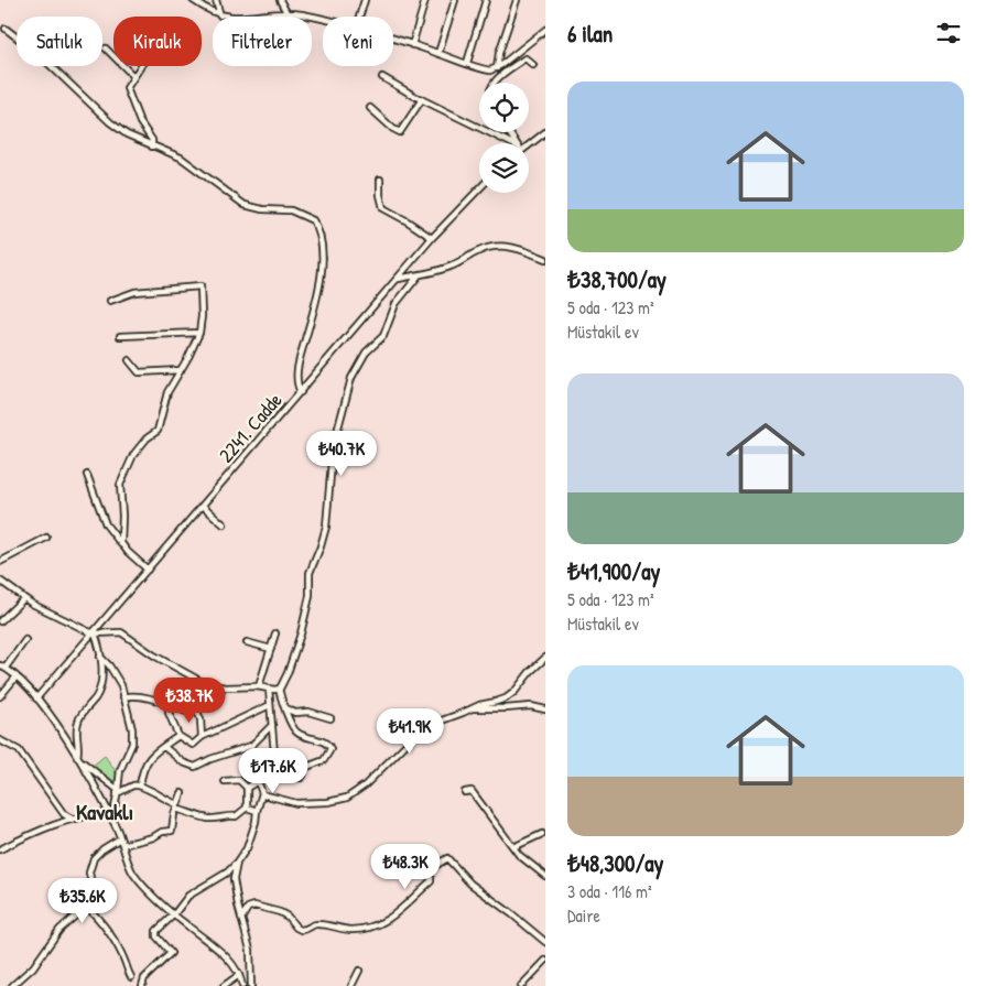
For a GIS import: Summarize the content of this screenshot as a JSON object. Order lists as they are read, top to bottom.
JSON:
{
  "streets": {
    "street": ["2241. Cadde"]
  },
  "districts": ["Kavaklı"],
  "page": {
    "heading": "6 ilan",
    "chip": [
      "Satılık",
      "Kiralık",
      "Filtreler",
      "Yeni"
    ],
    "list": [
      {
        "name": "₺38,700/ay",
        "note": "5 oda · 123 m² · Müstakil ev"
      },
      {
        "name": "₺41,900/ay",
        "note": "5 oda · 123 m² · Müstakil ev"
      },
      {
        "name": "₺48,300/ay",
        "note": "3 oda · 116 m² · Daire"
      }
    ],
    "price": [
      "₺40.7K",
      "₺38.7K",
      "₺41.9K",
      "₺17.6K",
      "₺48.3K",
      "₺35.6K"
    ]
  }
}
